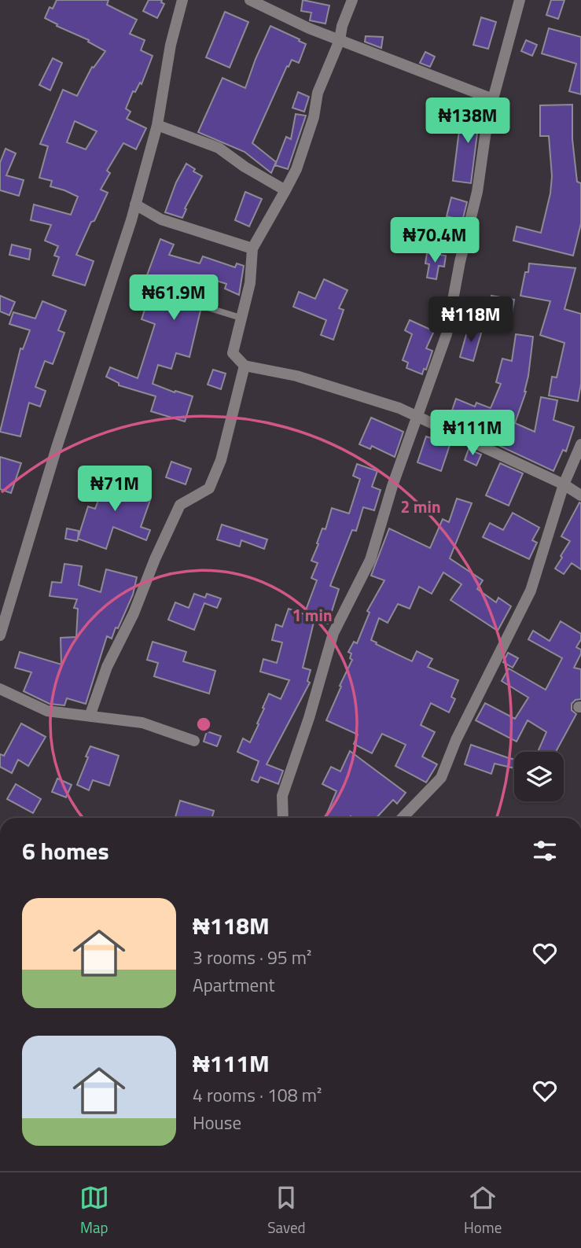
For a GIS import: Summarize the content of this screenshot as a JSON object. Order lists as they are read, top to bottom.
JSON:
{
  "page": {
    "price": [
      "₦138M",
      "₦70.4M",
      "₦61.9M",
      "₦118M",
      "₦111M",
      "₦71M"
    ],
    "heading": "6 homes",
    "list": [
      {
        "name": "₦118M",
        "note": "3 rooms · 95 m² · Apartment"
      },
      {
        "name": "₦111M",
        "note": "4 rooms · 108 m² · House"
      }
    ],
    "tabs": ["Map", "Saved", "Home"]
  },
  "rings": ["2 min", "1 min"]
}
